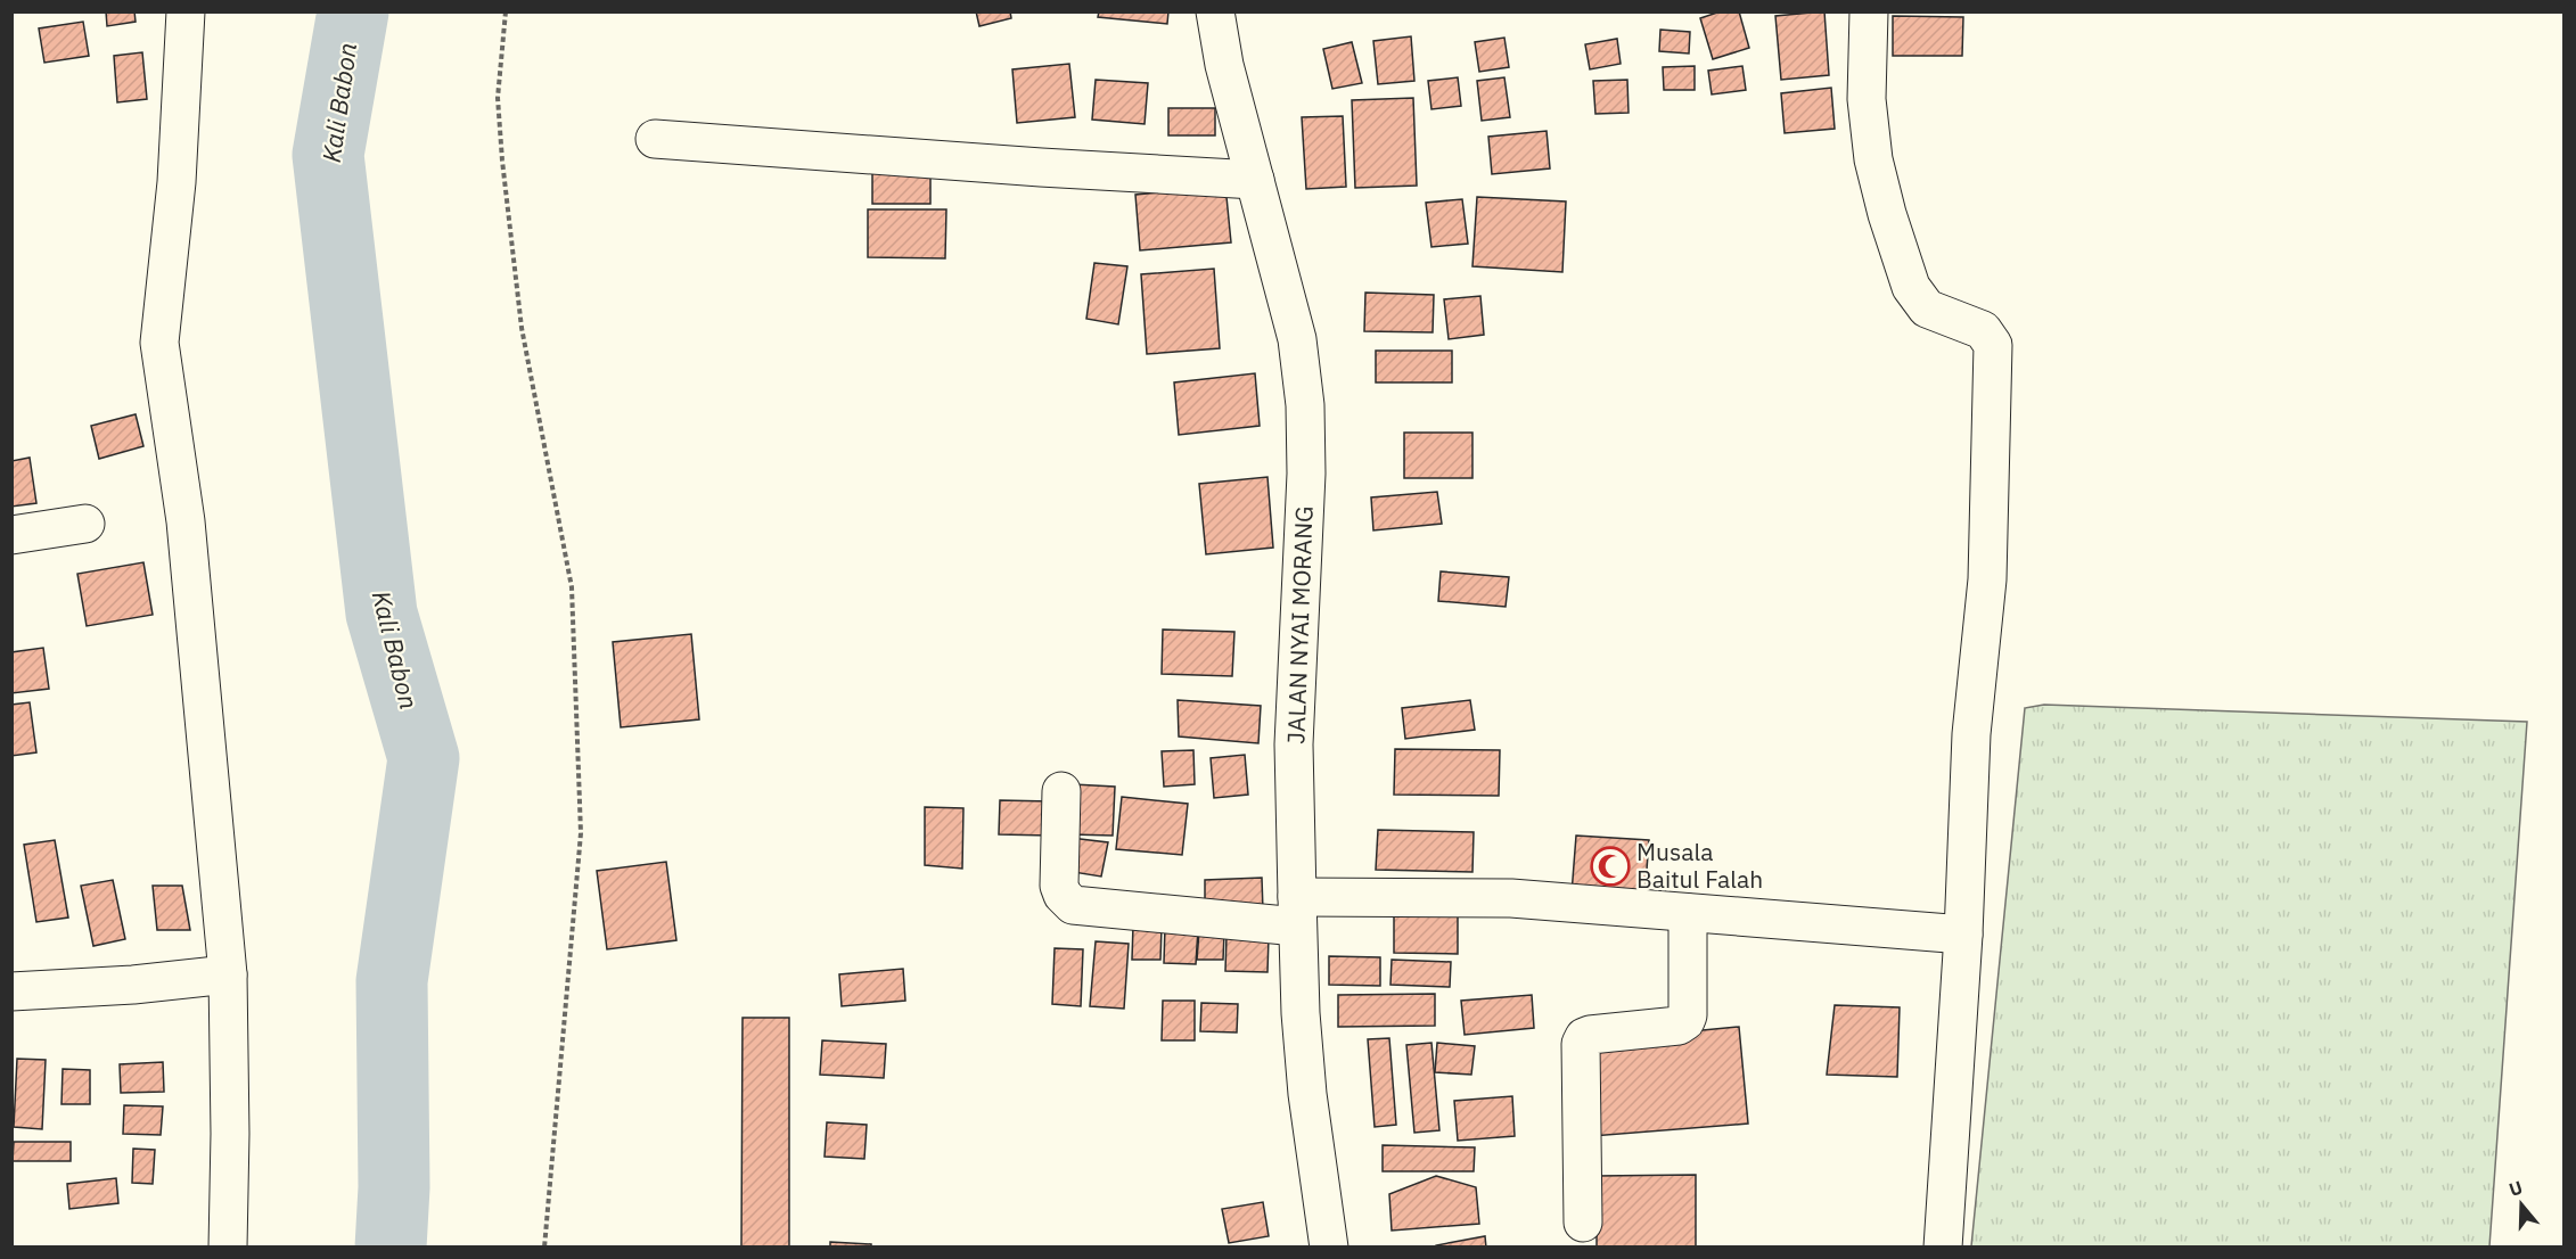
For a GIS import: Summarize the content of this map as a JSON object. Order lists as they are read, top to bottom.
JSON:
{
  "streets": {
    "street": ["JALAN NYAI MORANG"]
  },
  "water": ["Kali Babon"],
  "places": {
    "mosque": ["Musala Baitul Falah"]
  },
  "north": "top"
}
